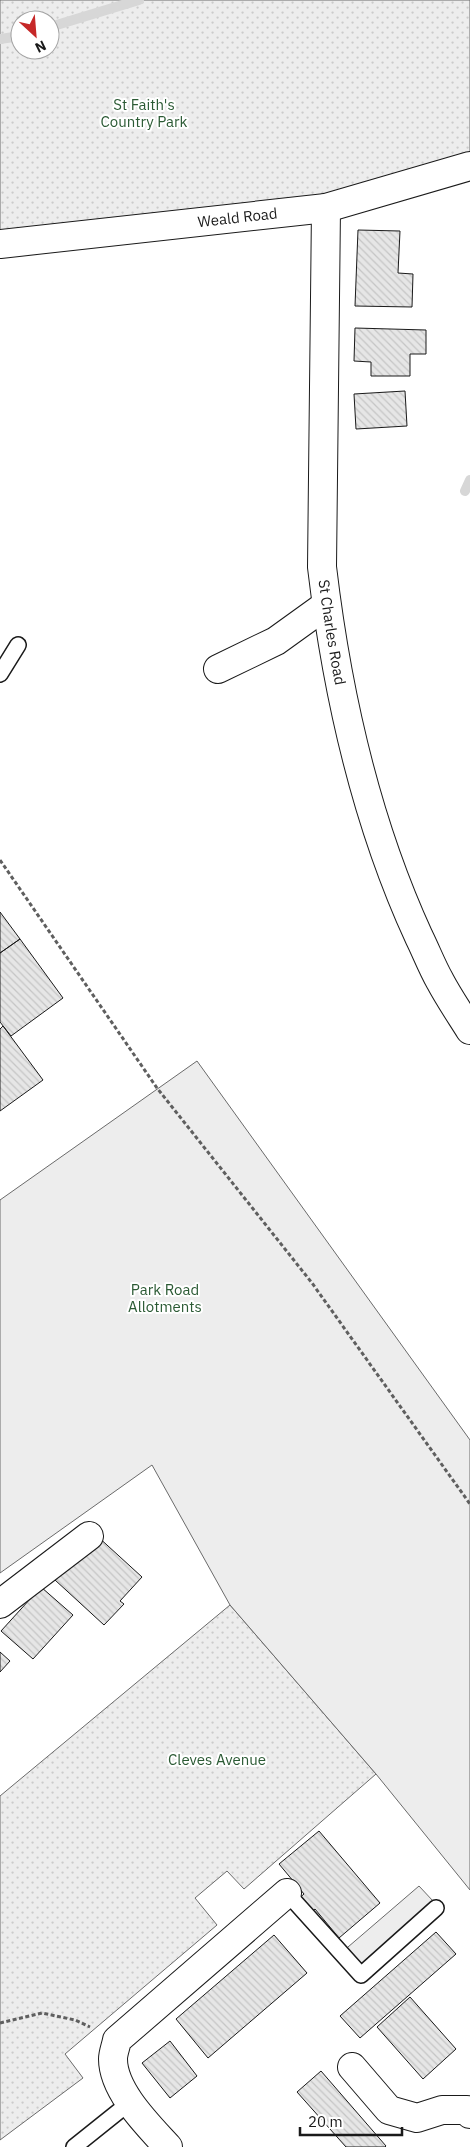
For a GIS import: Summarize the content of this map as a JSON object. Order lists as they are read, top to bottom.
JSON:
{
  "streets": {
    "street": ["Weald Road", "St Charles Road"]
  },
  "crossings": [
    ["Weald Road", "St Charles Road"]
  ],
  "parks": ["St Faith's Country Park", "Park Road Allotments", "Cleves Avenue"],
  "scale_bar": "20 m",
  "north": "bottom right"
}
